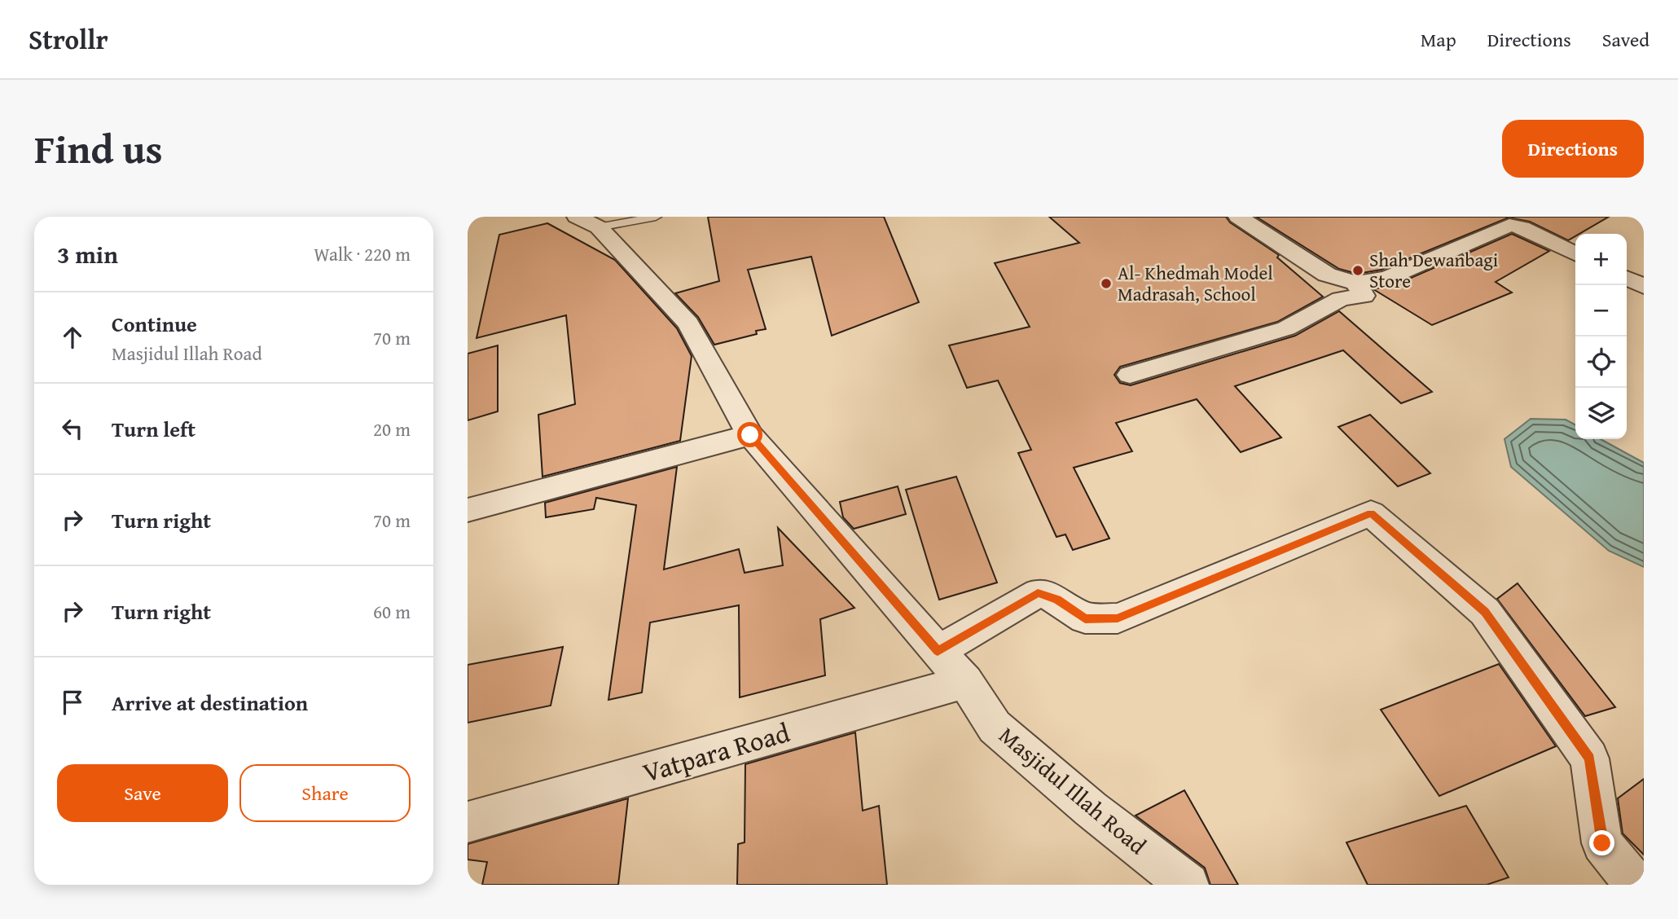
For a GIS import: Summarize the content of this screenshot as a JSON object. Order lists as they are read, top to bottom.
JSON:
{
  "streets": {
    "street": ["Vatpara Road", "Masjidul Illah Road"]
  },
  "crossings": [
    ["Vatpara Road", "Masjidul Illah Road"]
  ],
  "places": ["Shah Dewanbagi Store", "Al- Khedmah Model Madrasah, School"],
  "page": {
    "header": "Strollr",
    "nav": ["Map", "Directions", "Saved"],
    "title": "Find us",
    "buttons": [
      "Directions",
      ["Save", "Share"]
    ],
    "heading": ["3 min", "Walk · 220 m"],
    "map_buttons": ["+", "−"],
    "list": [
      ["Continue", "Masjidul Illah Road", "70 m"],
      ["Turn left", "20 m"],
      ["Turn right", "70 m"],
      ["Turn right", "60 m"],
      "Arrive at destination"
    ]
  }
}
